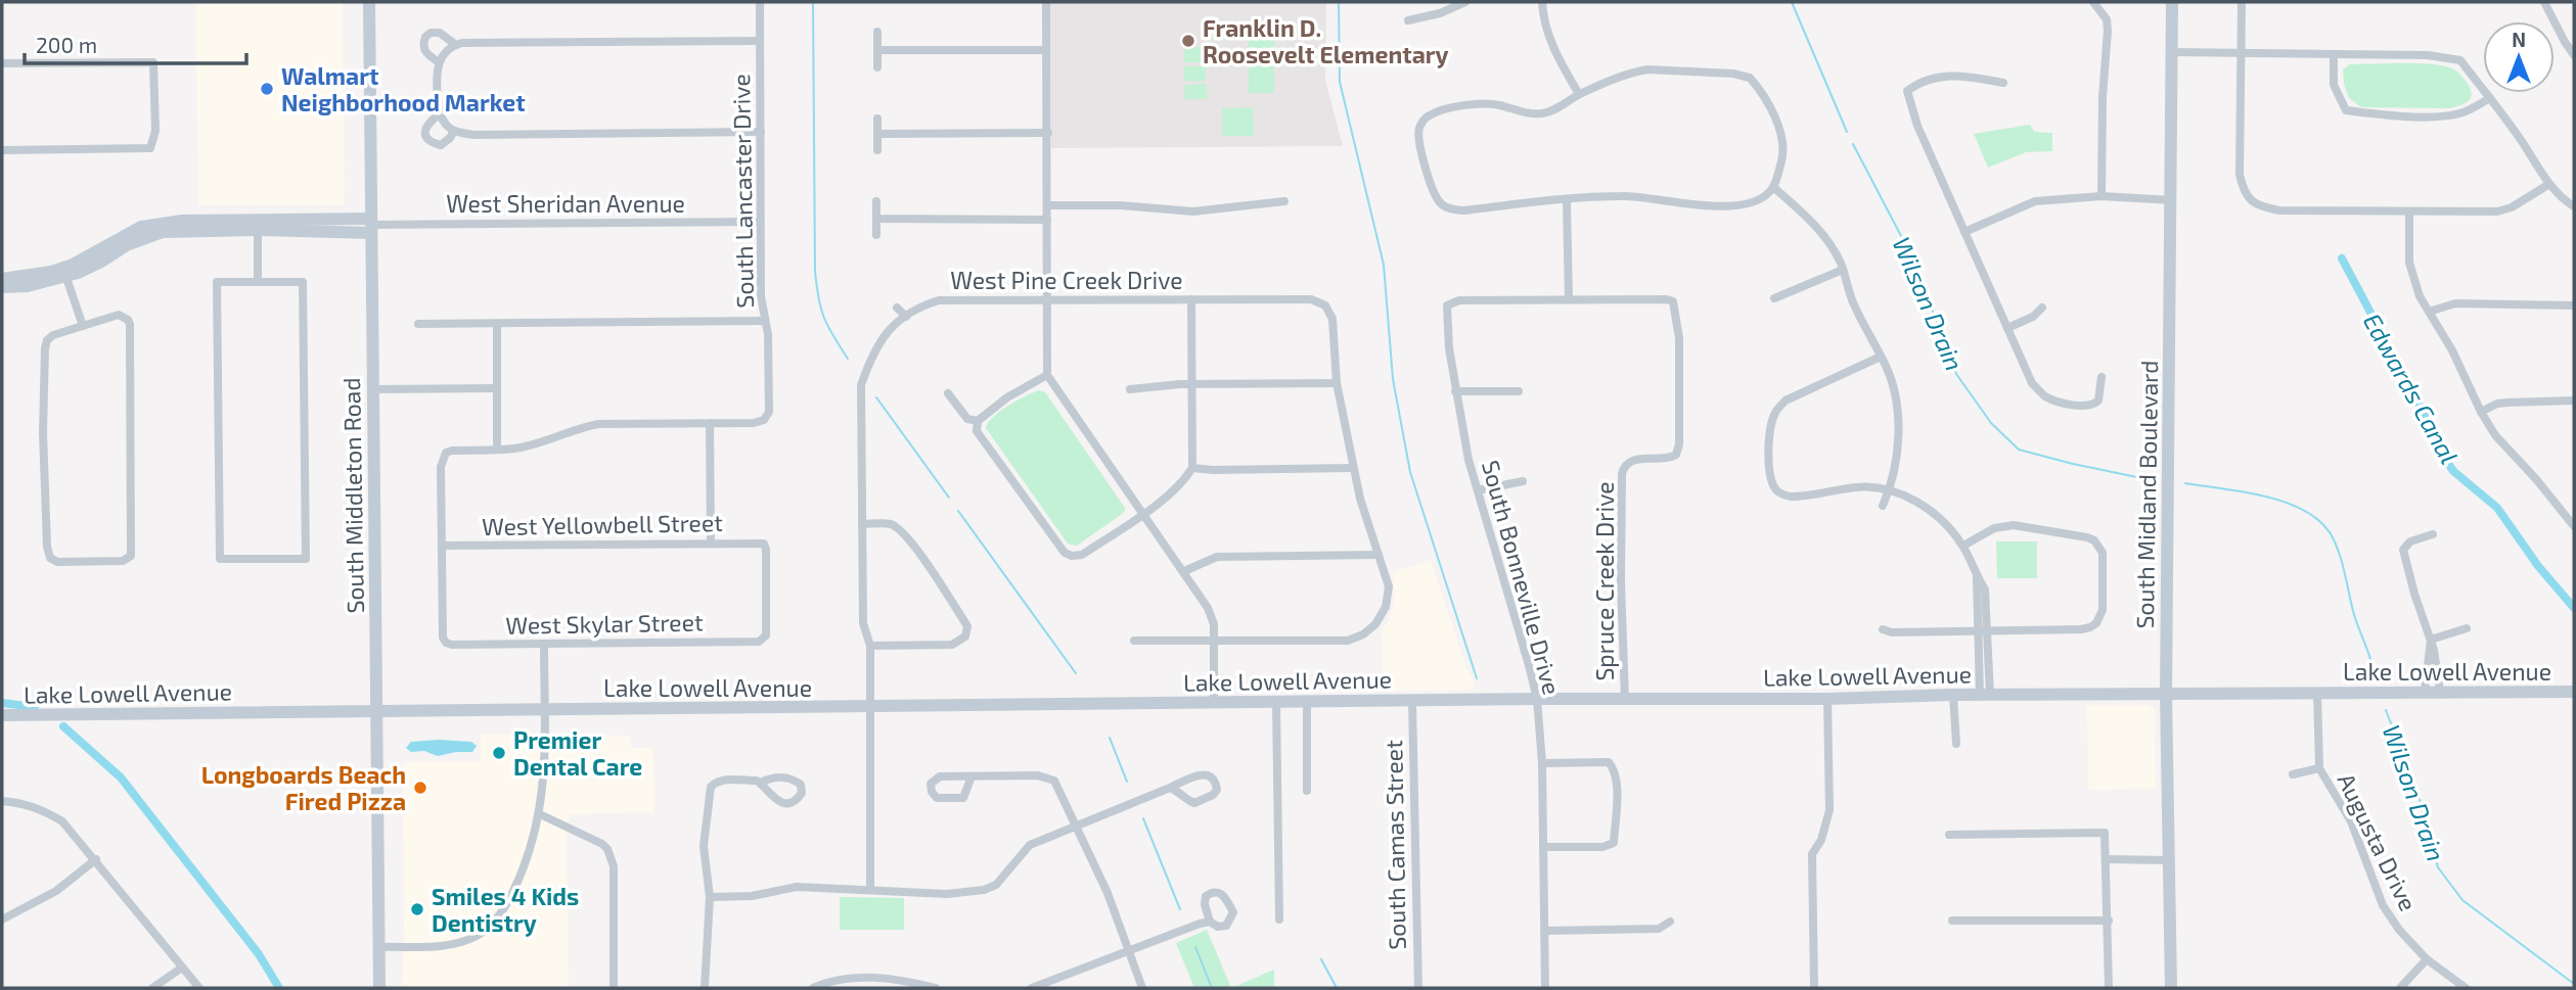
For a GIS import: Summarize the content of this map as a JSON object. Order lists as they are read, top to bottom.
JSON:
{
  "streets": {
    "main road": ["South Midland Boulevard", "South Middleton Road", "Lake Lowell Avenue"],
    "street": [
      "South Lancaster Drive",
      "West Sheridan Avenue",
      "West Pine Creek Drive",
      "West Yellowbell Street",
      "South Bonneville Drive",
      "Spruce Creek Drive",
      "West Skylar Street",
      "Augusta Drive",
      "South Camas Street"
    ]
  },
  "crossings": [
    ["South Lancaster Drive", "West Sheridan Avenue"],
    ["West Sheridan Avenue", "South Middleton Road"],
    ["West Pine Creek Drive", "Lake Lowell Avenue"],
    ["South Midland Boulevard", "Lake Lowell Avenue"],
    ["South Middleton Road", "Lake Lowell Avenue"],
    ["West Yellowbell Street", "West Skylar Street"],
    ["South Bonneville Drive", "Lake Lowell Avenue"],
    ["Spruce Creek Drive", "Lake Lowell Avenue"],
    ["Lake Lowell Avenue", "Augusta Drive"],
    ["Lake Lowell Avenue", "South Camas Street"]
  ],
  "water": ["Wilson Drain", "Edwards Canal"],
  "places": [
    "Franklin D. Roosevelt Elementary",
    "Walmart Neighborhood Market",
    "Premier Dental Care",
    "Longboards Beach Fired Pizza",
    "Smiles 4 Kids Dentistry"
  ],
  "scale_bar": "200 m",
  "north": "top"
}
